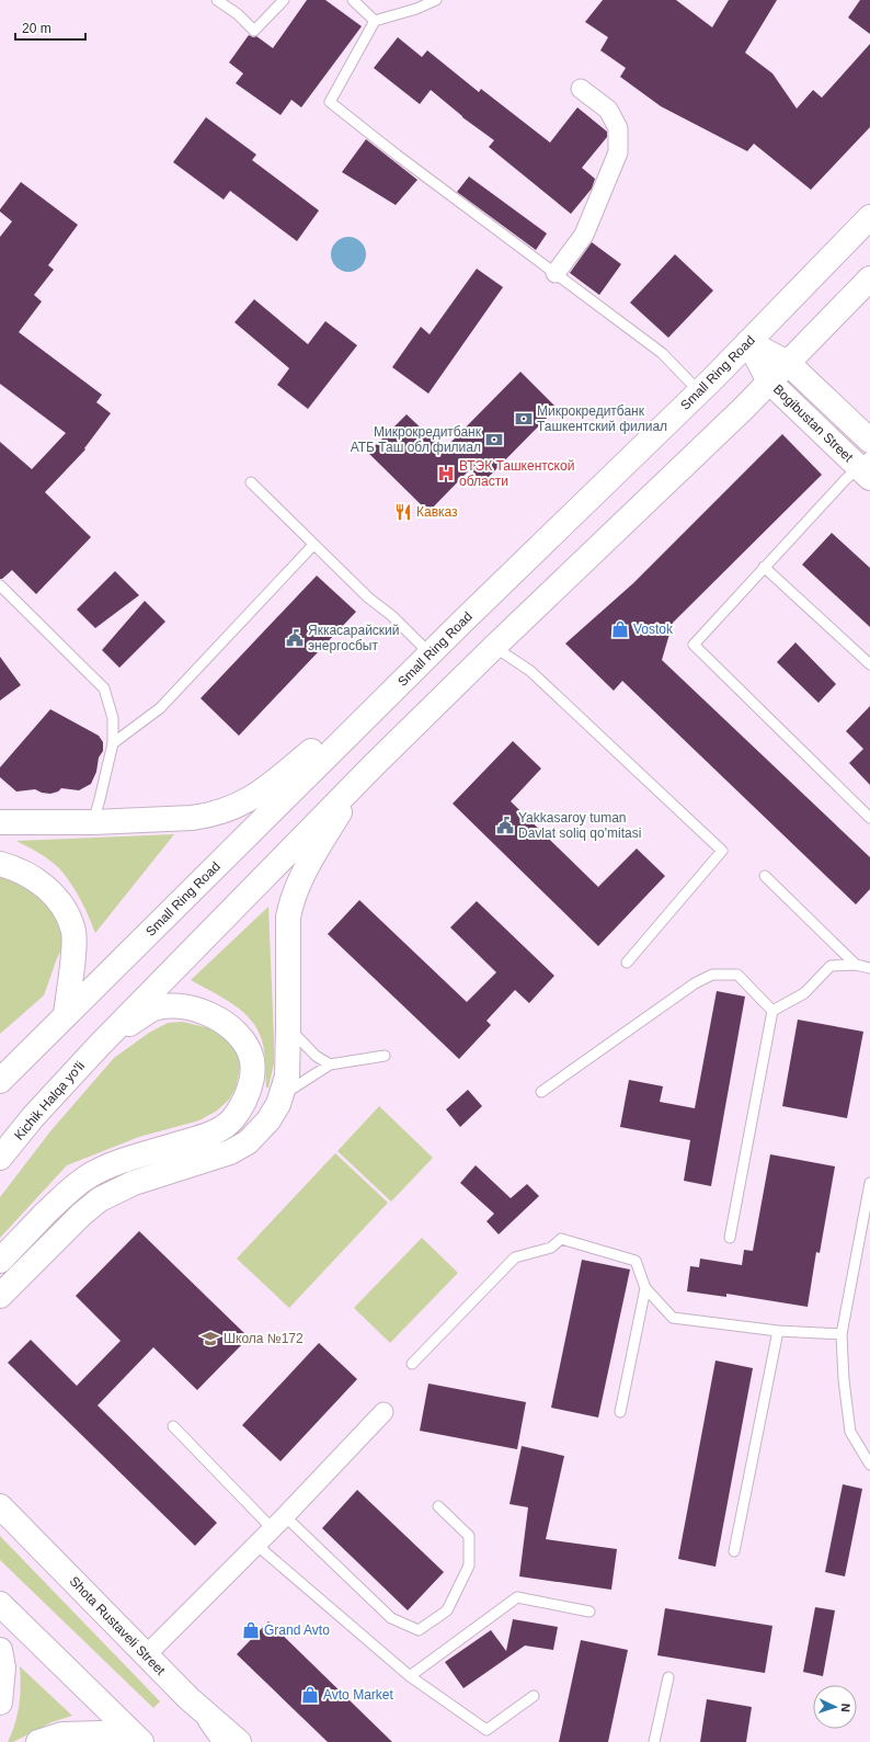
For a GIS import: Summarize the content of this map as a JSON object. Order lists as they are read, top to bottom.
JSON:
{
  "streets": {
    "main road": [
      "Small Ring Road",
      "Bogibustan Street",
      "Kichik Halqa yo'li",
      "Shota Rustaveli Street"
    ]
  },
  "crossings": [
    ["Small Ring Road", "Bogibustan Street"]
  ],
  "places": {
    "bank": ["Микрокредитбанк Ташкентский филиал", "Микрокредитбанк АТБ Таш обл филиал"],
    "hospital": ["ВТЭК Ташкентской области"],
    "restaurant": ["Кавказ"],
    "shop": ["Vostok", "Grand Avto", "Avto Market"],
    "public building": ["Яккасарайский энергосбыт", "Yakkasaroy tuman Davlat soliq qo'mitasi"],
    "school or university": ["Школа №172"]
  },
  "scale_bar": "20 m",
  "north": "right"
}
